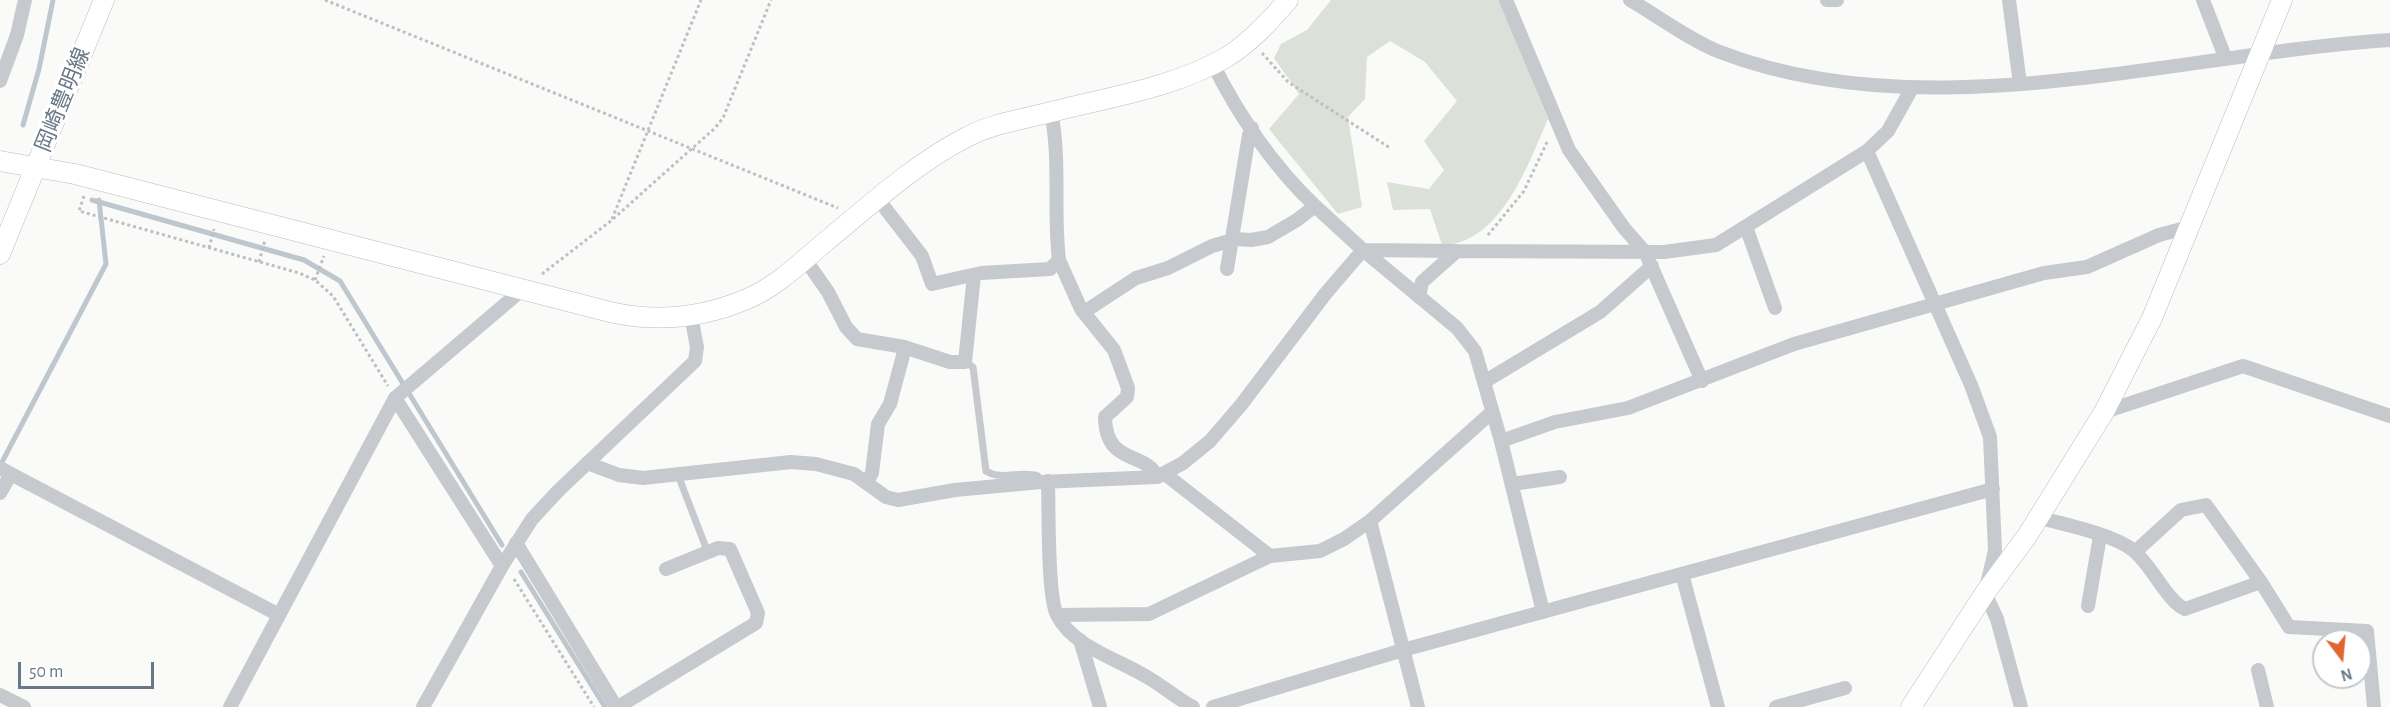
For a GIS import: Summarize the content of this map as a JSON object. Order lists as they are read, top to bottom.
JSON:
{
  "streets": {
    "street": ["岡崎豊明線"]
  },
  "scale_bar": "50 m",
  "north": "bottom"
}
